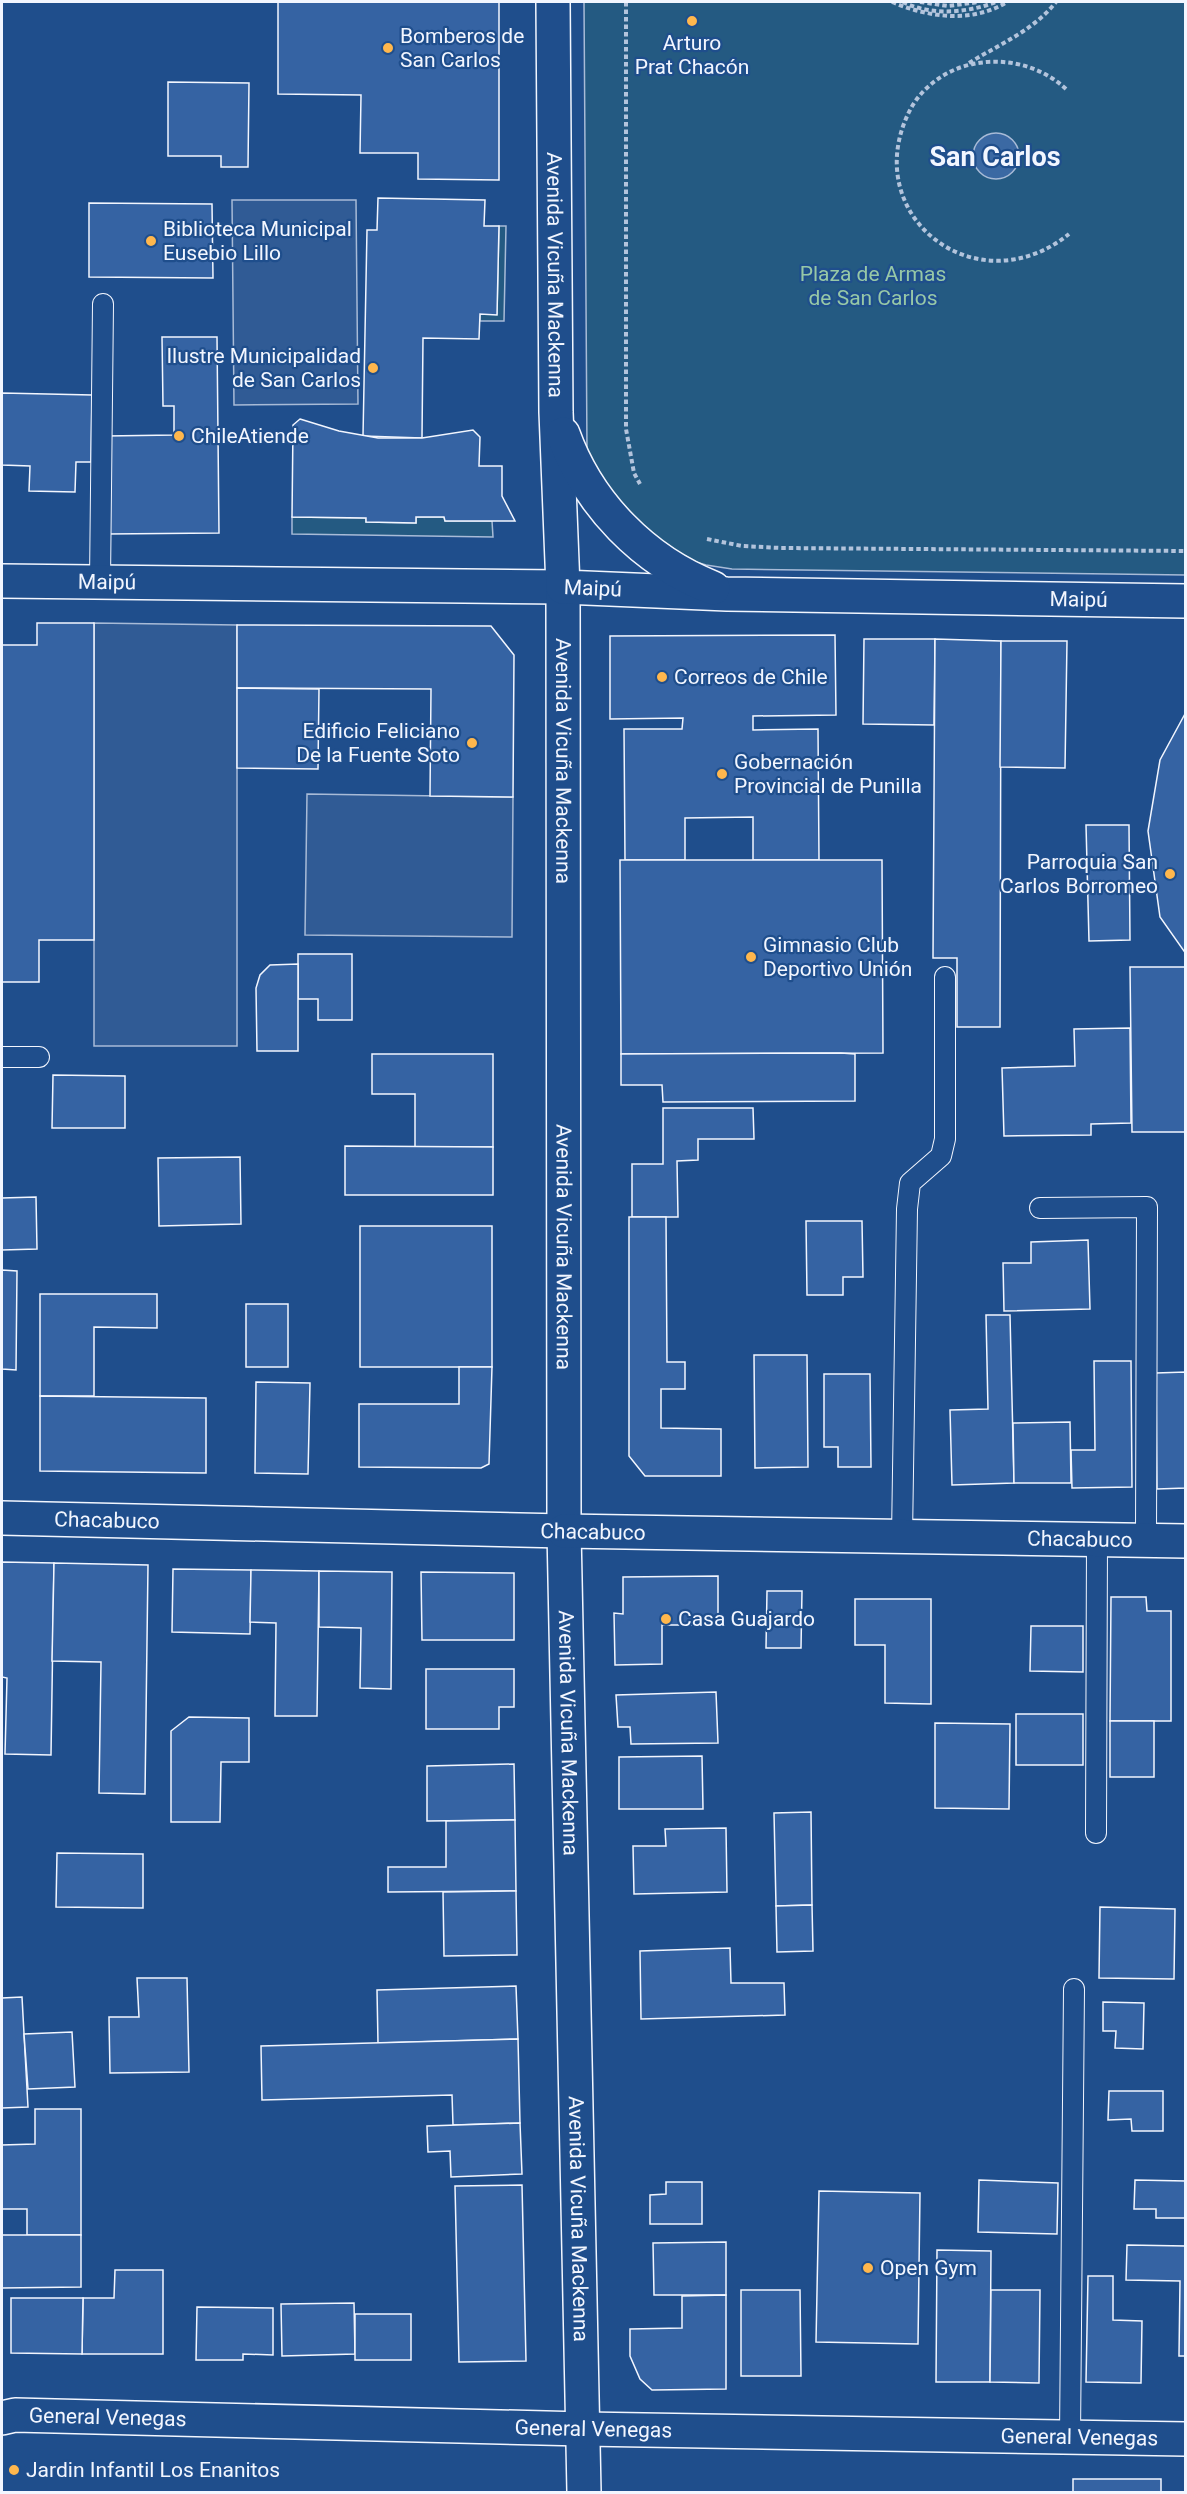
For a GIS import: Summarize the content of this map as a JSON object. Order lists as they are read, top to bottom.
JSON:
{
  "streets": {
    "main road": [
      "Avenida Vicuña Mackenna",
      "Maipú",
      "Chacabuco",
      "General Venegas"
    ]
  },
  "crossings": [
    ["Avenida Vicuña Mackenna", "Maipú"],
    ["Avenida Vicuña Mackenna", "Chacabuco"],
    ["Avenida Vicuña Mackenna", "General Venegas"]
  ],
  "districts": ["San Carlos"],
  "parks": ["Plaza de Armas de San Carlos"],
  "places": [
    "Arturo Prat Chacón",
    "Bomberos de San Carlos",
    "Biblioteca Municipal Eusebio Lillo",
    "Ilustre Municipalidad de San Carlos",
    "ChileAtiende",
    "Correos de Chile",
    "Edificio Feliciano De la Fuente Soto",
    "Gobernación Provincial de Punilla",
    "Parroquia San Carlos Borromeo",
    "Gimnasio Club Deportivo Unión",
    "Casa Guajardo",
    "Open Gym",
    "Jardin Infantil Los Enanitos"
  ]
}
